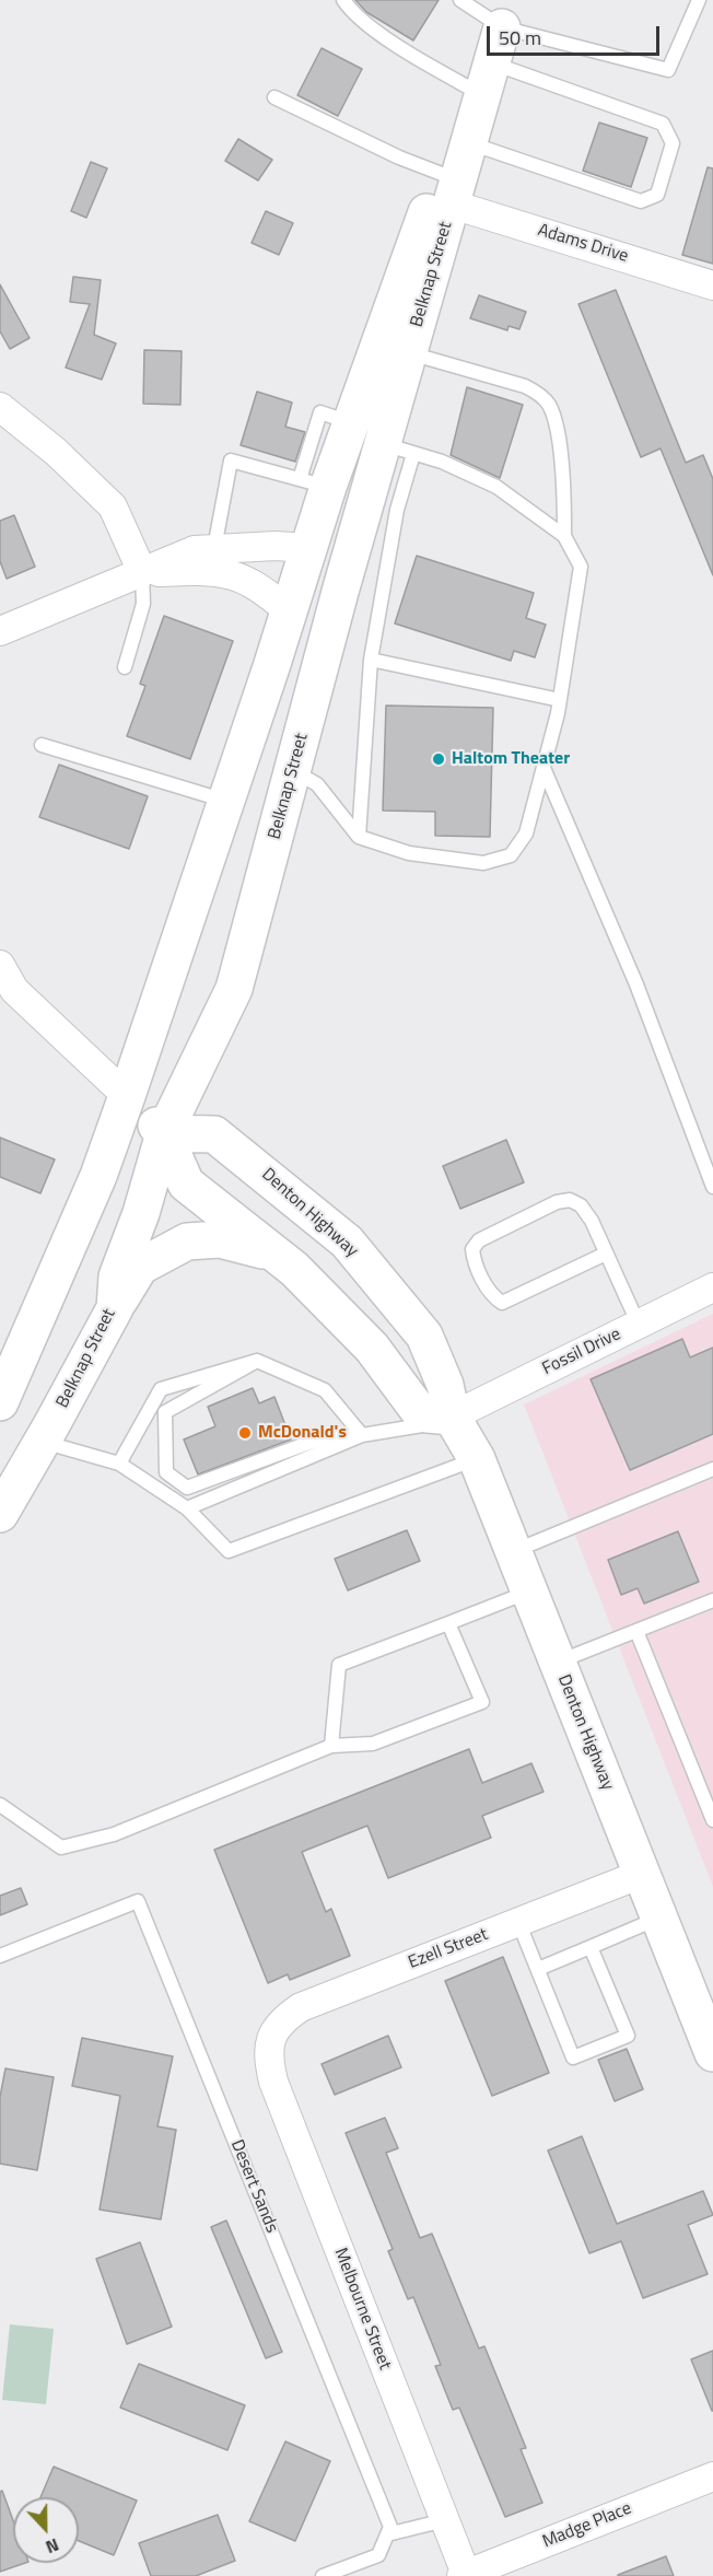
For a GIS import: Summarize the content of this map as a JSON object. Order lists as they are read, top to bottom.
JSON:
{
  "streets": {
    "main road": ["Belknap Street", "Denton Highway"],
    "street": [
      "Adams Drive",
      "Fossil Drive",
      "Ezell Street",
      "Melbourne Street",
      "Madge Place"
    ],
    "lane": ["Desert Sands"]
  },
  "crossings": [
    ["Adams Drive", "Belknap Street"],
    ["Belknap Street", "Denton Highway"],
    ["Denton Highway", "Fossil Drive"],
    ["Denton Highway", "Ezell Street"],
    ["Ezell Street", "Melbourne Street"],
    ["Melbourne Street", "Madge Place"]
  ],
  "places": ["Haltom Theater", "McDonald's"],
  "scale_bar": "50 m",
  "north": "bottom"
}
